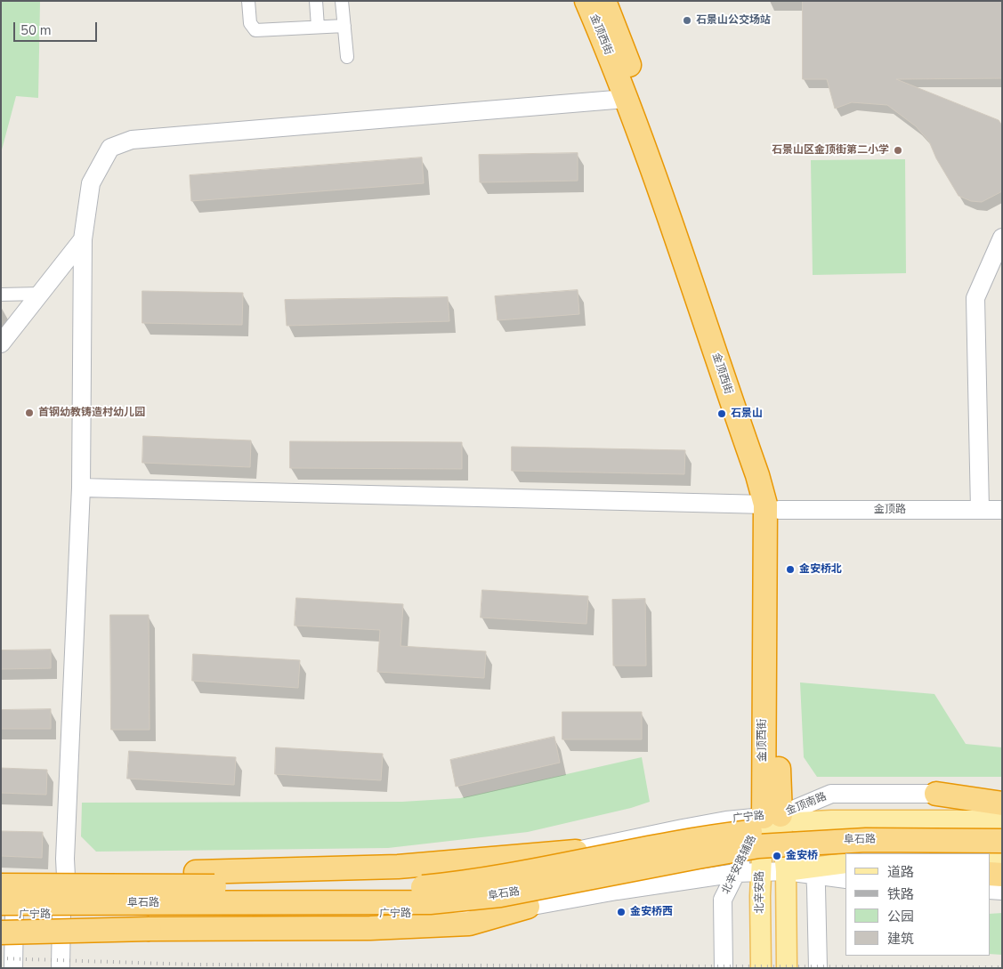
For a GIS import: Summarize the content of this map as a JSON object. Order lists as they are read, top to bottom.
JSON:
{
  "streets": {
    "highway": ["金顶西街", "阜石路"],
    "main road": ["金顶南路", "北辛安路"],
    "street": ["金顶路", "广宁路", "北辛安路辅路"]
  },
  "crossings": [
    ["金顶西街", "金顶路"],
    ["金顶西街", "金顶南路"],
    ["金顶西街", "广宁路"],
    ["金顶西街", "北辛安路辅路"],
    ["金顶西街", "北辛安路"],
    ["金顶南路", "广宁路"],
    ["金顶南路", "北辛安路辅路"],
    ["金顶南路", "北辛安路"],
    ["广宁路", "阜石路"],
    ["广宁路", "北辛安路辅路"],
    ["广宁路", "北辛安路"],
    ["北辛安路辅路", "北辛安路"]
  ],
  "places": [
    "石景山公交场站",
    "石景山区金顶街第二小学",
    "首钢幼教铸造村幼儿园",
    "石景山",
    "金安桥北",
    "金安桥",
    "金安桥西"
  ],
  "legend": [
    "道路",
    "铁路",
    "公园",
    "建筑"
  ],
  "scale_bar": "50 m"
}
